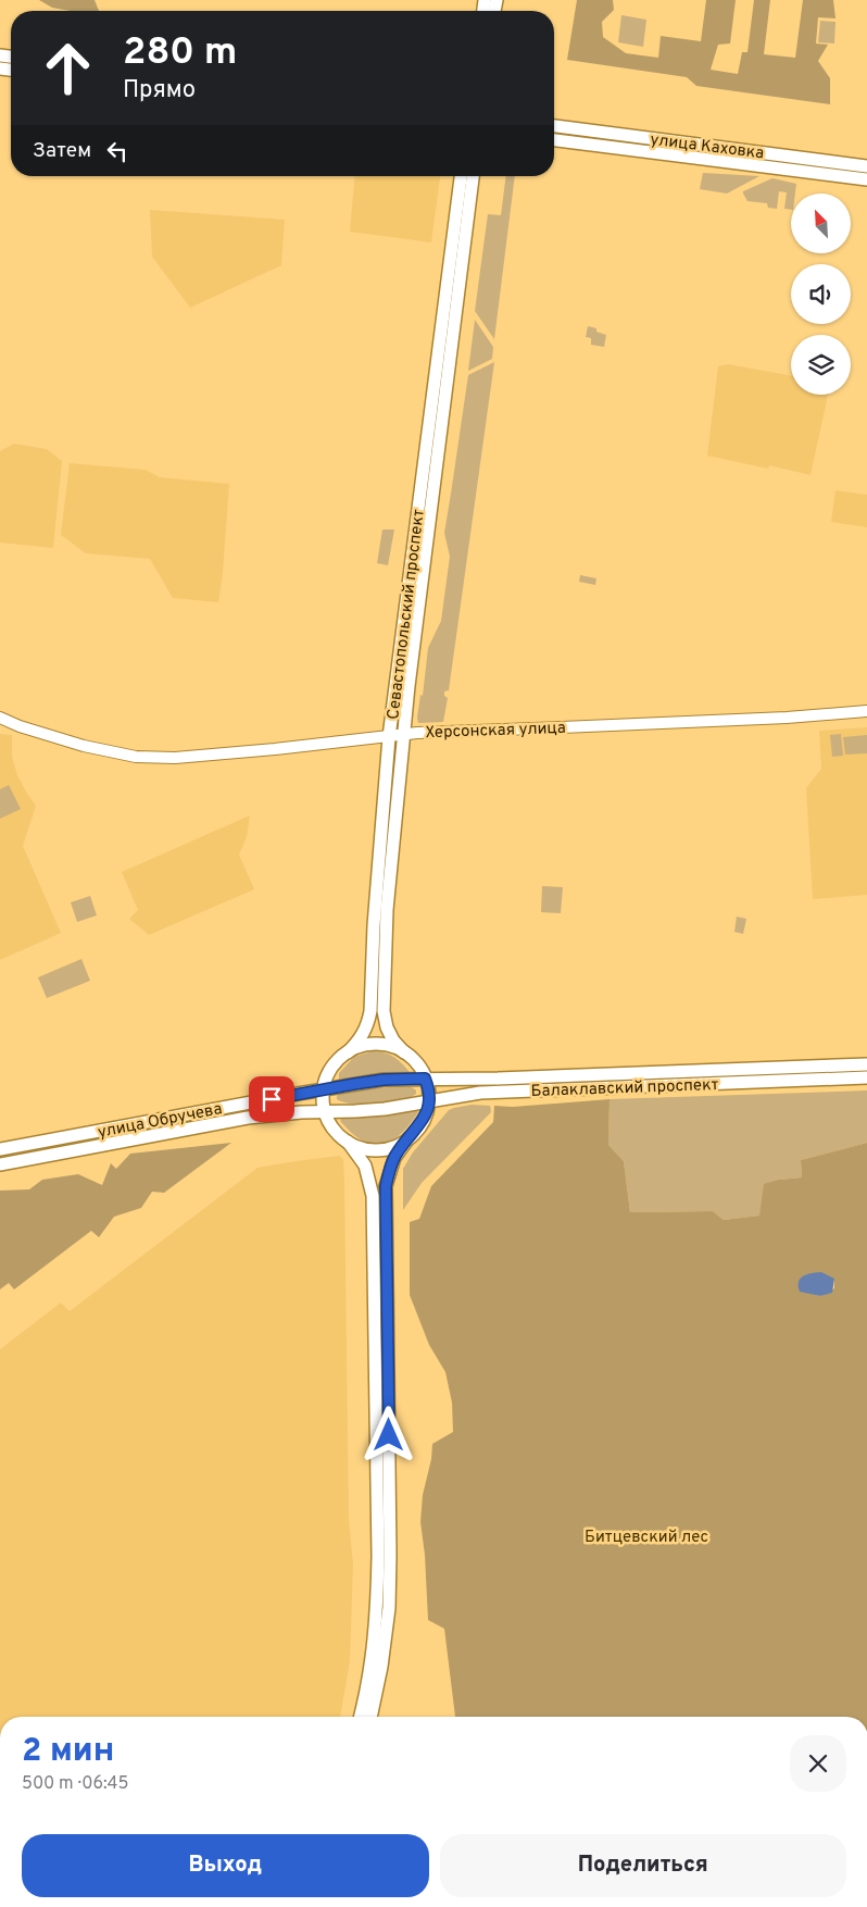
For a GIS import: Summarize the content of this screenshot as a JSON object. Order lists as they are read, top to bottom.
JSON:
{
  "streets": {
    "main road": [
      "улица Каховка",
      "Севастопольский проспект",
      "Балаклавский проспект",
      "улица Обручева"
    ],
    "street": ["Херсонская улица"]
  },
  "crossings": [
    ["Севастопольский проспект", "Херсонская улица"],
    ["Севастопольский проспект", "Балаклавский проспект"],
    ["Севастопольский проспект", "улица Обручева"],
    ["Балаклавский проспект", "улица Обручева"]
  ],
  "parks": ["Битцевский лес"],
  "north": "top left",
  "page": {
    "turn": ["280 m", "Прямо"],
    "then": "Затем",
    "heading": ["2 мин", "500 m · 06:45"],
    "buttons": ["Выход", "Поделиться"]
  }
}
